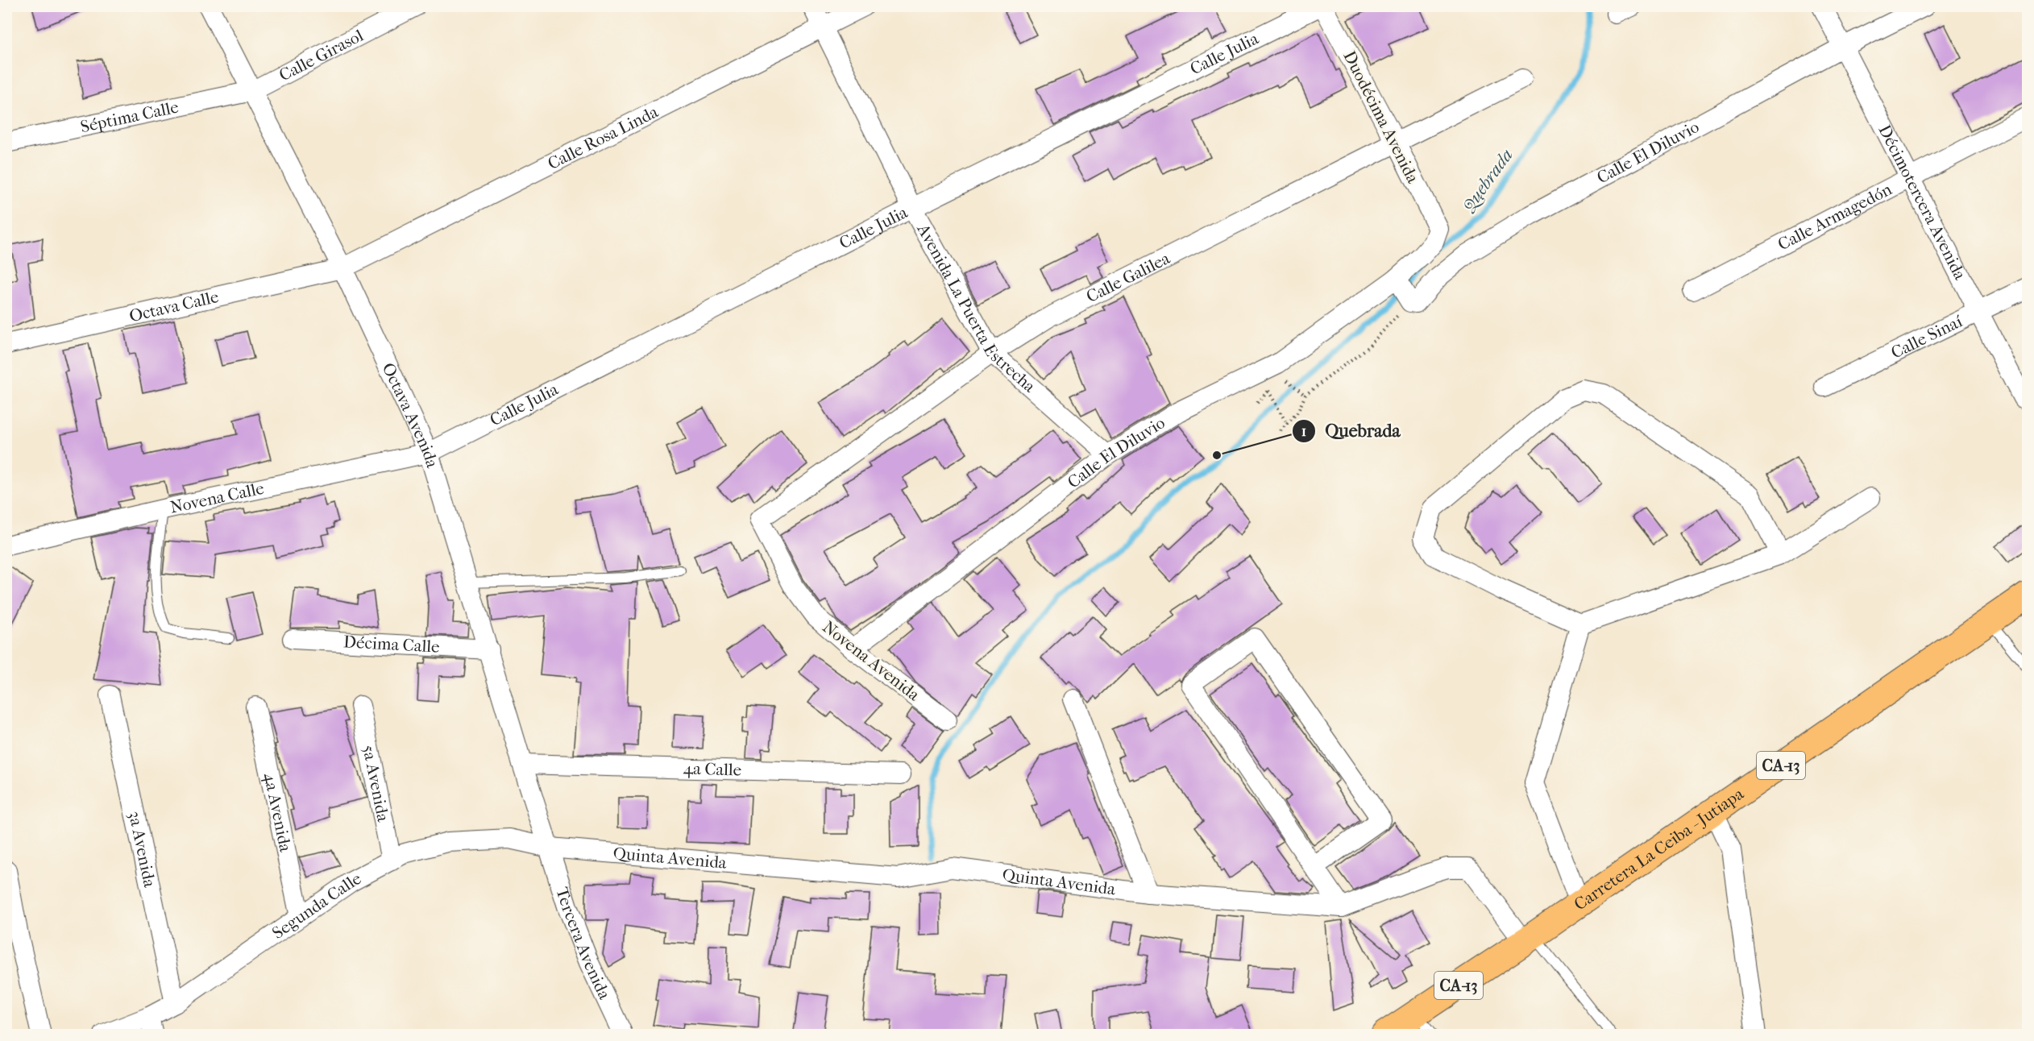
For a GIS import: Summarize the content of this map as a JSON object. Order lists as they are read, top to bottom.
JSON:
{
  "streets": {
    "main road": ["CA-13", "Carretera La Ceiba - Jutiapa"],
    "street": [
      "Calle Julia",
      "Calle Girasol",
      "Séptima Calle",
      "Duodécima Avenida",
      "Calle Rosa Linda",
      "Calle El Diluvio",
      "Décimotercera Avenida",
      "Calle Armagedón",
      "Calle Galilea",
      "Octava Calle",
      "Avenida La Puerta Estrecha",
      "Calle Sinaí",
      "Octava Avenida",
      "Novena Calle",
      "Décima Calle",
      "Novena Avenida",
      "4a Calle",
      "5a Avenida",
      "4a Avenida",
      "3a Avenida",
      "Quinta Avenida",
      "Segunda Calle",
      "Tercera Avenida"
    ]
  },
  "crossings": [
    ["Calle Julia", "Avenida La Puerta Estrecha"],
    ["Calle Julia", "Octava Avenida"],
    ["Calle Julia", "Novena Calle"],
    ["Calle Girasol", "Séptima Calle"],
    ["Calle Girasol", "Octava Avenida"],
    ["Séptima Calle", "Octava Avenida"],
    ["Duodécima Avenida", "Calle El Diluvio"],
    ["Duodécima Avenida", "Calle Galilea"],
    ["Calle Rosa Linda", "Octava Calle"],
    ["Calle Rosa Linda", "Avenida La Puerta Estrecha"],
    ["Calle Rosa Linda", "Octava Avenida"],
    ["Calle El Diluvio", "Décimotercera Avenida"],
    ["Calle El Diluvio", "Avenida La Puerta Estrecha"],
    ["Calle El Diluvio", "Novena Avenida"],
    ["Décimotercera Avenida", "Calle Armagedón"],
    ["Décimotercera Avenida", "Calle Sinaí"],
    ["Calle Galilea", "Avenida La Puerta Estrecha"],
    ["Calle Galilea", "Novena Avenida"],
    ["Octava Calle", "Octava Avenida"],
    ["Octava Avenida", "Novena Calle"],
    ["Octava Avenida", "Décima Calle"],
    ["Octava Avenida", "4a Calle"],
    ["Octava Avenida", "Quinta Avenida"],
    ["Octava Avenida", "Segunda Calle"],
    ["Octava Avenida", "Tercera Avenida"],
    ["5a Avenida", "Segunda Calle"],
    ["4a Avenida", "Segunda Calle"],
    ["Carretera La Ceiba - Jutiapa", "Quinta Avenida"],
    ["3a Avenida", "Segunda Calle"],
    ["Quinta Avenida", "Segunda Calle"],
    ["Quinta Avenida", "Tercera Avenida"],
    ["Segunda Calle", "Tercera Avenida"]
  ],
  "water": ["Quebrada"],
  "places": ["Quebrada"]
}
